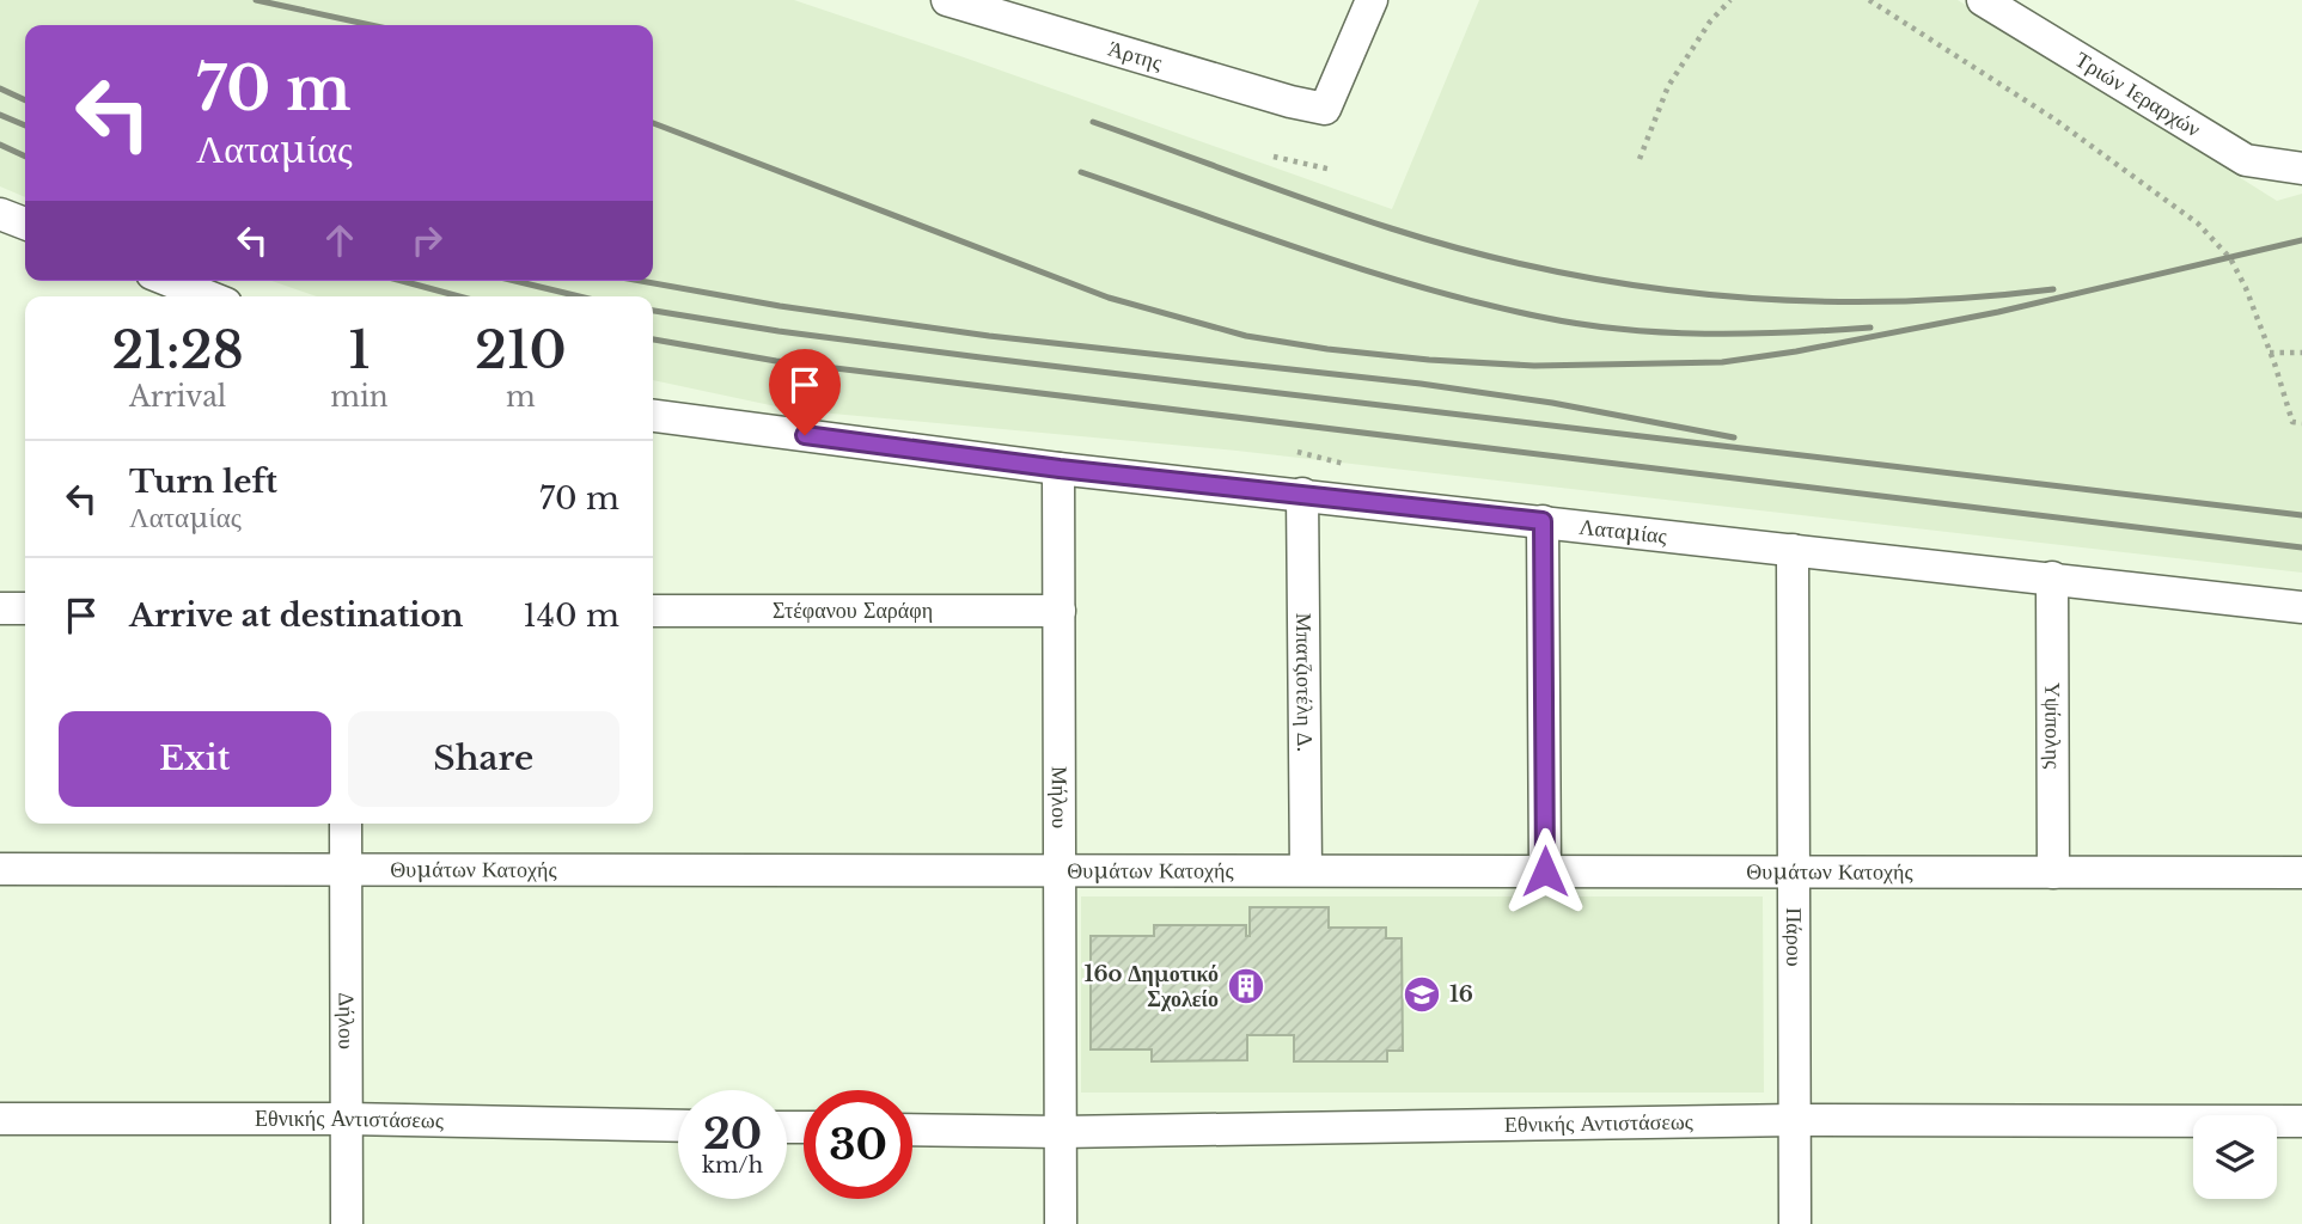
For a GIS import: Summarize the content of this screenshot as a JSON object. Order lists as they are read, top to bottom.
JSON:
{
  "streets": {
    "street": [
      "Άρτης",
      "Τριών Ιεραρχών",
      "Λαταμίας",
      "Στέφανου Σαράφη",
      "Μπατζιοτέλη Δ.",
      "Υψίπολης",
      "Μήλου",
      "Θυμάτων Κατοχής",
      "Πάρου",
      "Δήλου",
      "Εθνικής Αντιστάσεως"
    ]
  },
  "crossings": [
    ["Λαταμίας", "Μπατζιοτέλη Δ."],
    ["Λαταμίας", "Υψίπολης"],
    ["Λαταμίας", "Μήλου"],
    ["Λαταμίας", "Πάρου"],
    ["Στέφανου Σαράφη", "Μήλου"],
    ["Μπατζιοτέλη Δ.", "Θυμάτων Κατοχής"],
    ["Υψίπολης", "Θυμάτων Κατοχής"],
    ["Μήλου", "Θυμάτων Κατοχής"],
    ["Μήλου", "Εθνικής Αντιστάσεως"],
    ["Θυμάτων Κατοχής", "Πάρου"],
    ["Θυμάτων Κατοχής", "Δήλου"],
    ["Πάρου", "Εθνικής Αντιστάσεως"],
    ["Δήλου", "Εθνικής Αντιστάσεως"]
  ],
  "places": {
    "building": ["16o Δημοτικό Σχολείο"],
    "school or university": ["16"]
  },
  "page": {
    "turn": ["70 m", "Λαταμίας"],
    "eta": [
      "21:28",
      "Arrival",
      "1",
      "min",
      "210",
      "m"
    ],
    "list": [
      {
        "name": "Turn left",
        "note": "Λαταμίας",
        "value": "70 m"
      },
      {
        "name": "Arrive at destination",
        "value": "140 m"
      }
    ],
    "buttons": ["Exit", "Share"],
    "speed": "20 km/h",
    "limit": "30"
  }
}
